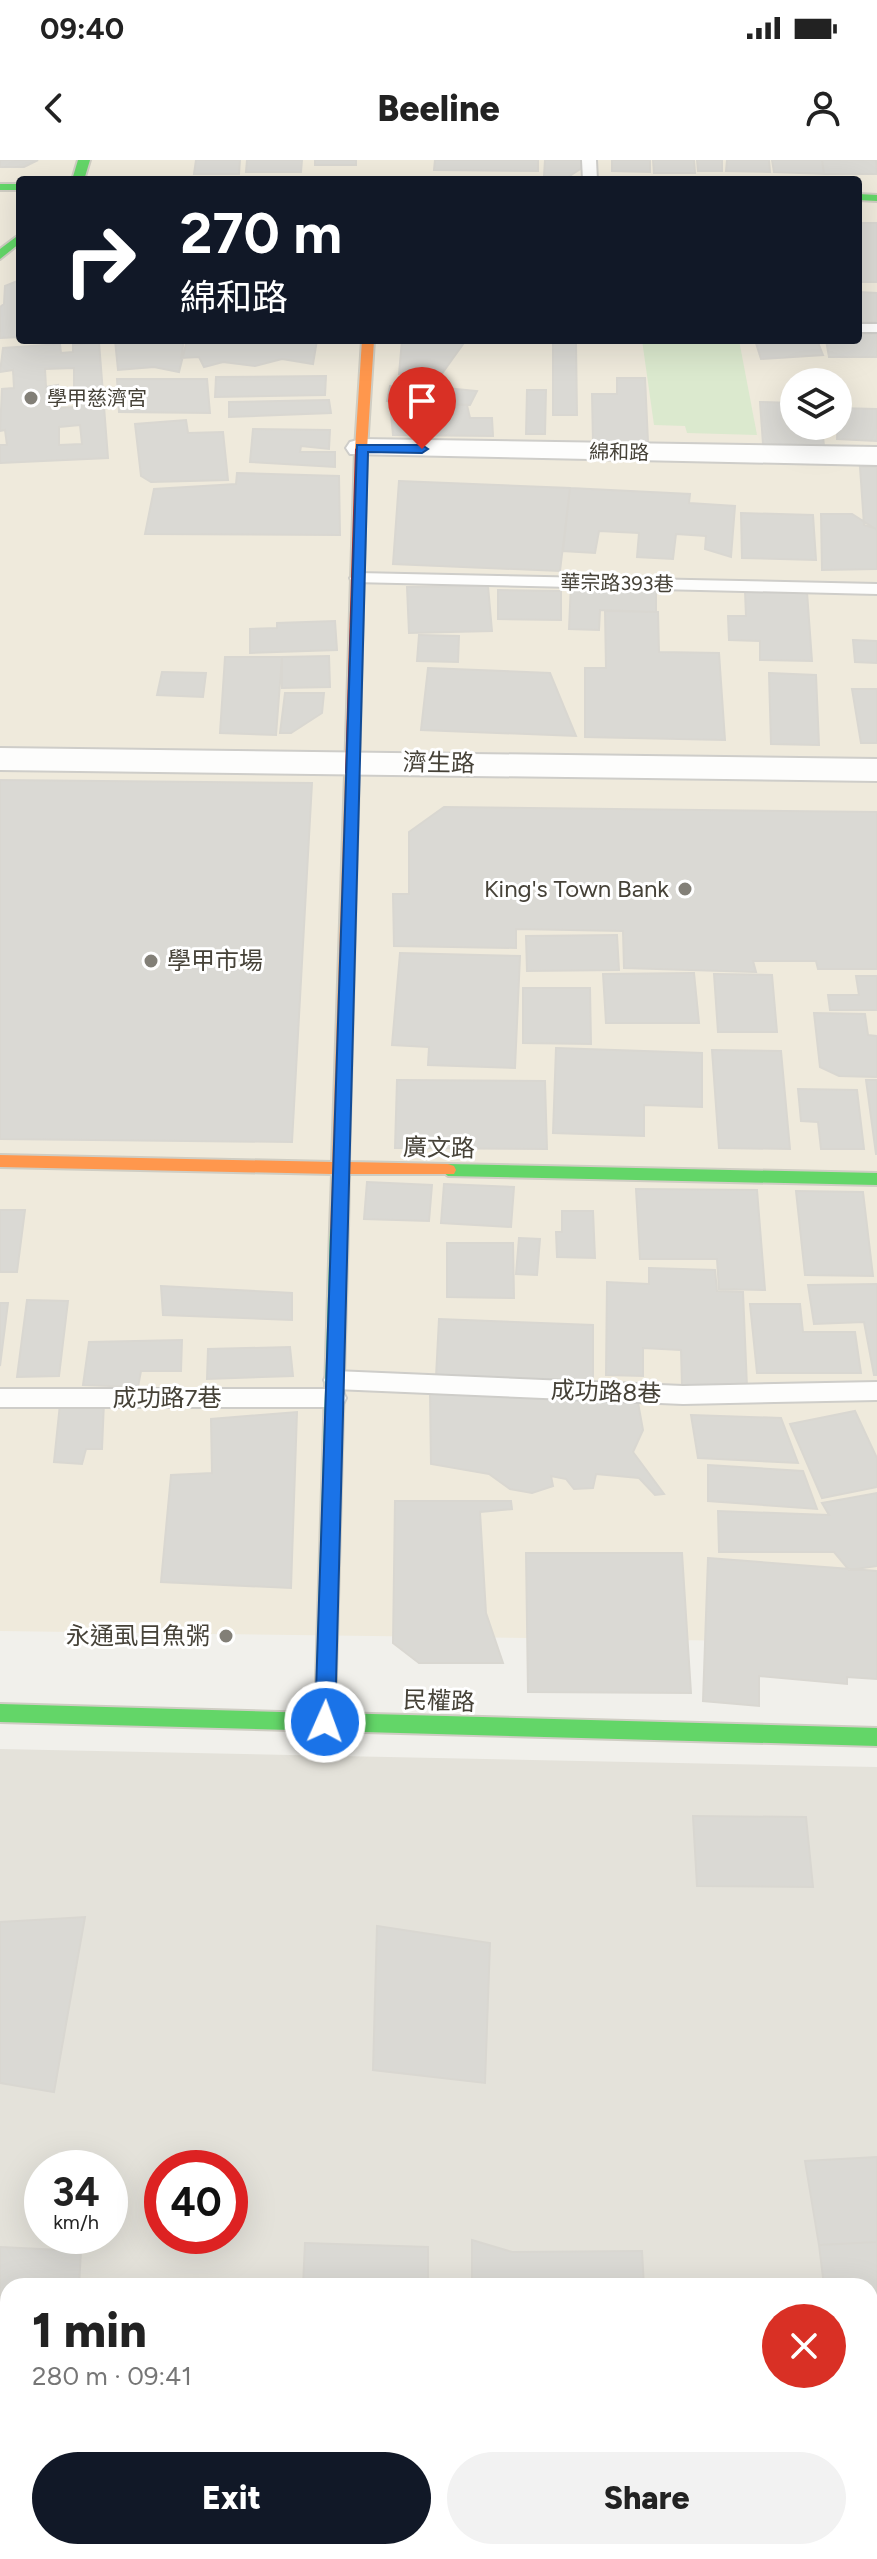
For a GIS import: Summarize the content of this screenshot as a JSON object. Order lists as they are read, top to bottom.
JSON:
{
  "streets": {
    "street": [
      "綿和路",
      "濟生路",
      "廣文路",
      "民權路"
    ],
    "lane": ["華宗路393巷", "成功路8巷", "成功路7巷"]
  },
  "crossings": [
    ["成功路8巷", "成功路7巷"]
  ],
  "places": [
    "學甲慈濟宮",
    "King's Town Bank",
    "學甲市場",
    "永通虱目魚粥"
  ],
  "page": {
    "status": "09:40",
    "header": "Beeline",
    "turn": ["270 m", "綿和路"],
    "speed": "34 km/h",
    "limit": "40",
    "heading": ["1 min", "280 m · 09:41"],
    "buttons": ["Exit", "Share"]
  }
}
